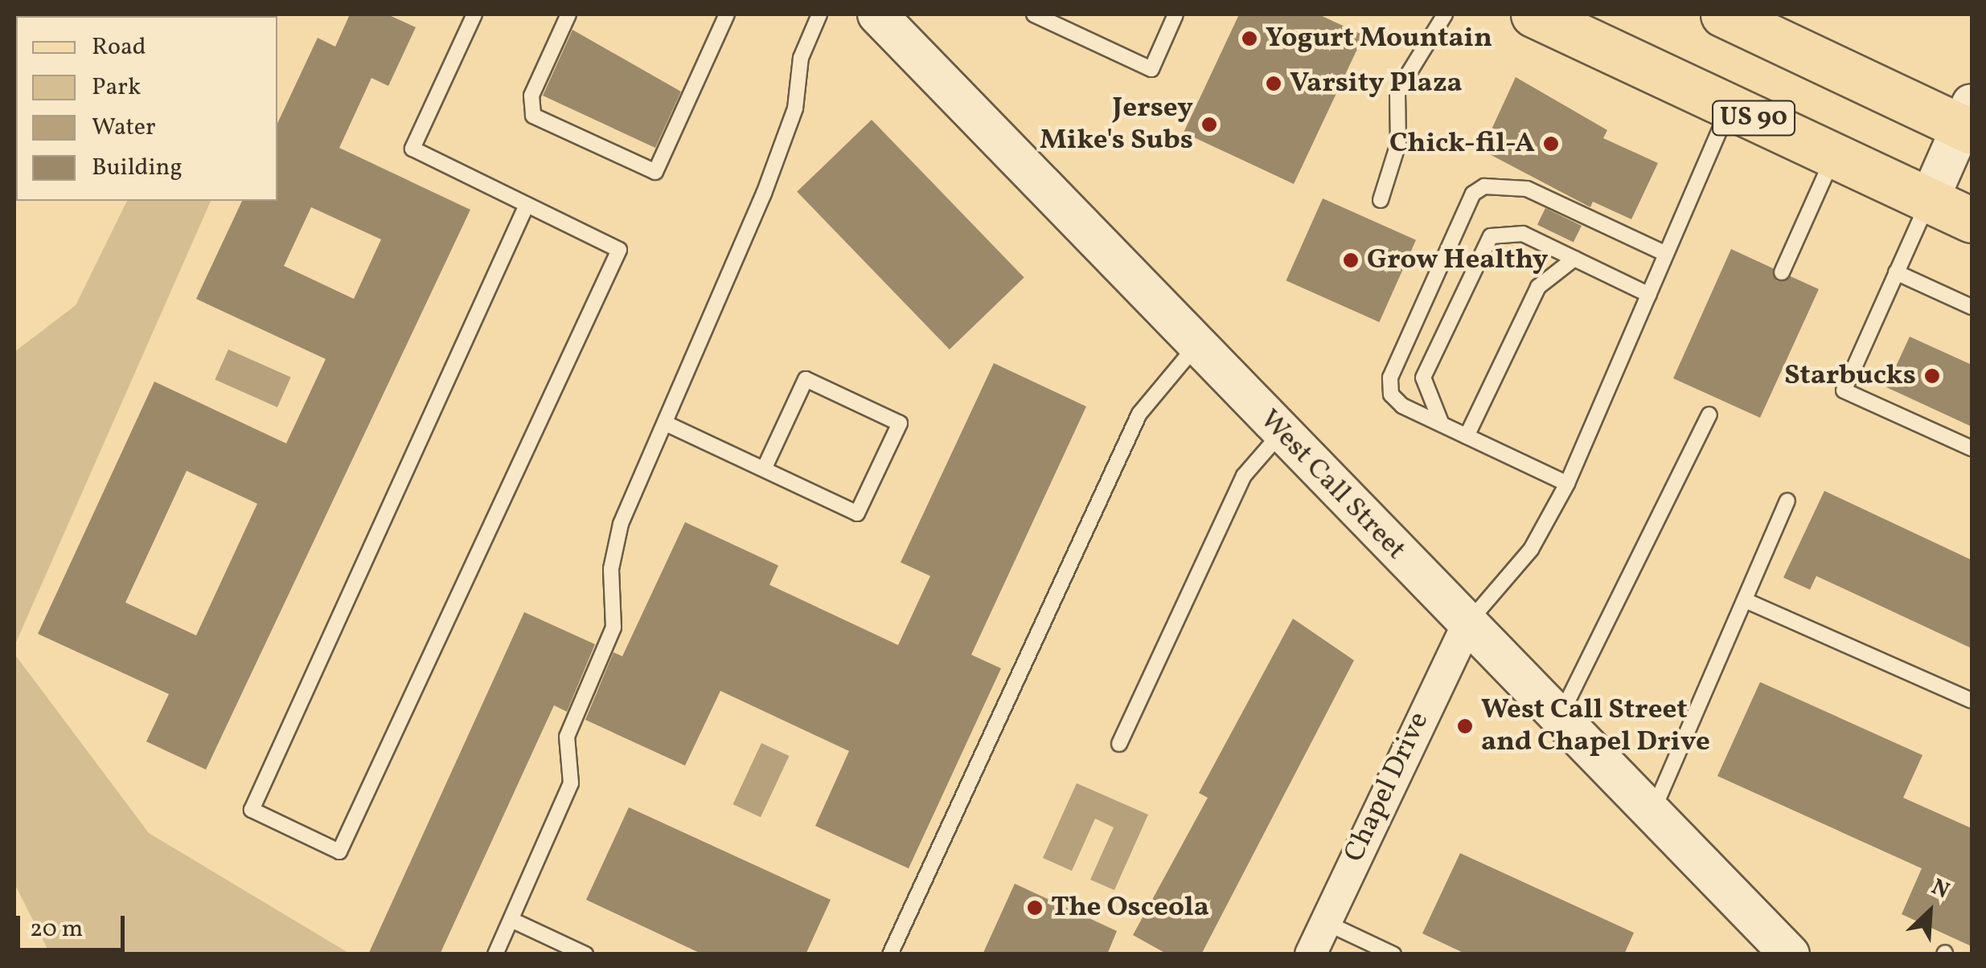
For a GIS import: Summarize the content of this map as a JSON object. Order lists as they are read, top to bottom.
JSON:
{
  "streets": {
    "main road": ["US 90"],
    "street": ["West Call Street", "Chapel Drive"]
  },
  "crossings": [
    ["West Call Street", "Chapel Drive"]
  ],
  "places": [
    "Yogurt Mountain",
    "Varsity Plaza",
    "Jersey Mike's Subs",
    "Chick-fil-A",
    "Grow Healthy",
    "Starbucks",
    "West Call Street and Chapel Drive",
    "The Osceola"
  ],
  "legend": [
    "Road",
    "Park",
    "Water",
    "Building"
  ],
  "scale_bar": "20 m",
  "north": "top right"
}
